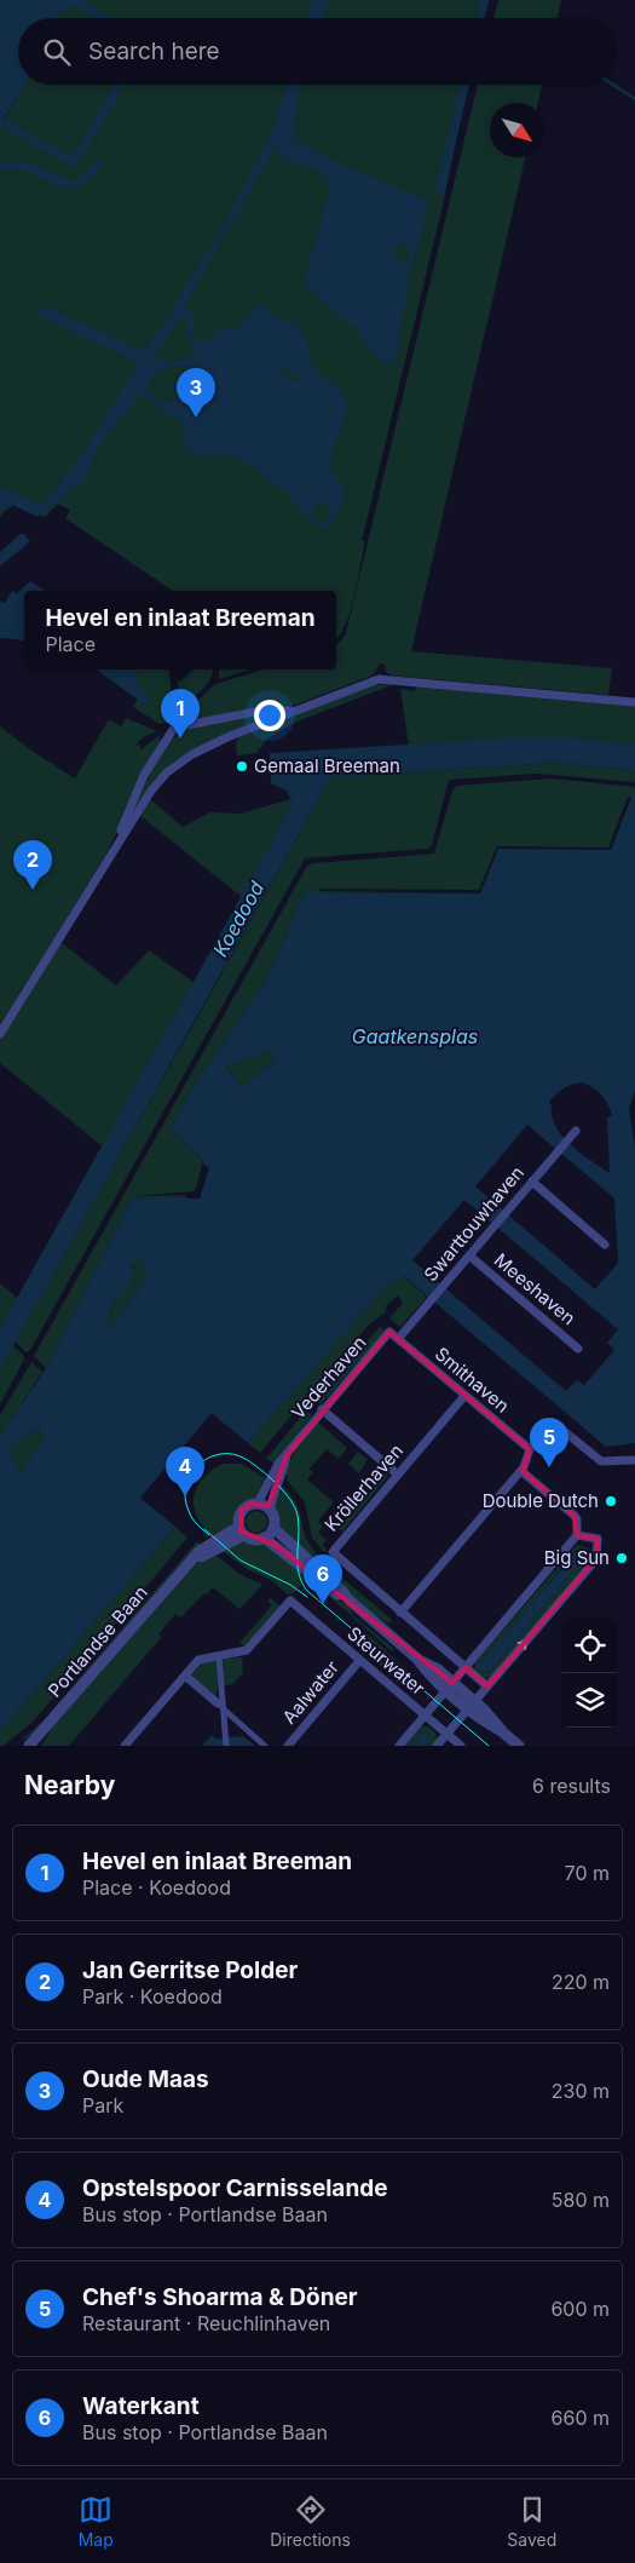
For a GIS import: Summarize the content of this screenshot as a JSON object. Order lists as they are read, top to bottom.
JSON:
{
  "streets": {
    "street": [
      "Swarttouwhaven",
      "Meeshaven",
      "Vederhaven",
      "Smithaven",
      "Kröllerhaven",
      "Portlandse Baan",
      "Steurwater",
      "Aalwater"
    ]
  },
  "crossings": [
    ["Swarttouwhaven", "Meeshaven"],
    ["Swarttouwhaven", "Vederhaven"],
    ["Swarttouwhaven", "Smithaven"],
    ["Vederhaven", "Smithaven"],
    ["Vederhaven", "Portlandse Baan"],
    ["Smithaven", "Kröllerhaven"],
    ["Steurwater", "Aalwater"]
  ],
  "water": ["Koedood", "Gaatkensplas"],
  "places": ["Gemaal Breeman", "Double Dutch", "Big Sun"],
  "north": "bottom right",
  "page": {
    "search": "Search here",
    "pins": [
      "3",
      "1",
      "2",
      "5",
      "4",
      "6"
    ],
    "popup": ["Hevel en inlaat Breeman", "Place"],
    "heading": ["Nearby", "6 results"],
    "list": [
      {
        "mark": "1",
        "name": "Hevel en inlaat Breeman",
        "note": "Place · Koedood",
        "value": "70 m"
      },
      {
        "mark": "2",
        "name": "Jan Gerritse Polder",
        "note": "Park · Koedood",
        "value": "220 m"
      },
      {
        "mark": "3",
        "name": "Oude Maas",
        "note": "Park",
        "value": "230 m"
      },
      {
        "mark": "4",
        "name": "Opstelspoor Carnisselande",
        "note": "Bus stop · Portlandse Baan",
        "value": "580 m"
      },
      {
        "mark": "5",
        "name": "Chef's Shoarma & Döner",
        "note": "Restaurant · Reuchlinhaven",
        "value": "600 m"
      },
      {
        "mark": "6",
        "name": "Waterkant",
        "note": "Bus stop · Portlandse Baan",
        "value": "660 m"
      }
    ],
    "nav": ["Map", "Directions", "Saved"]
  }
}
